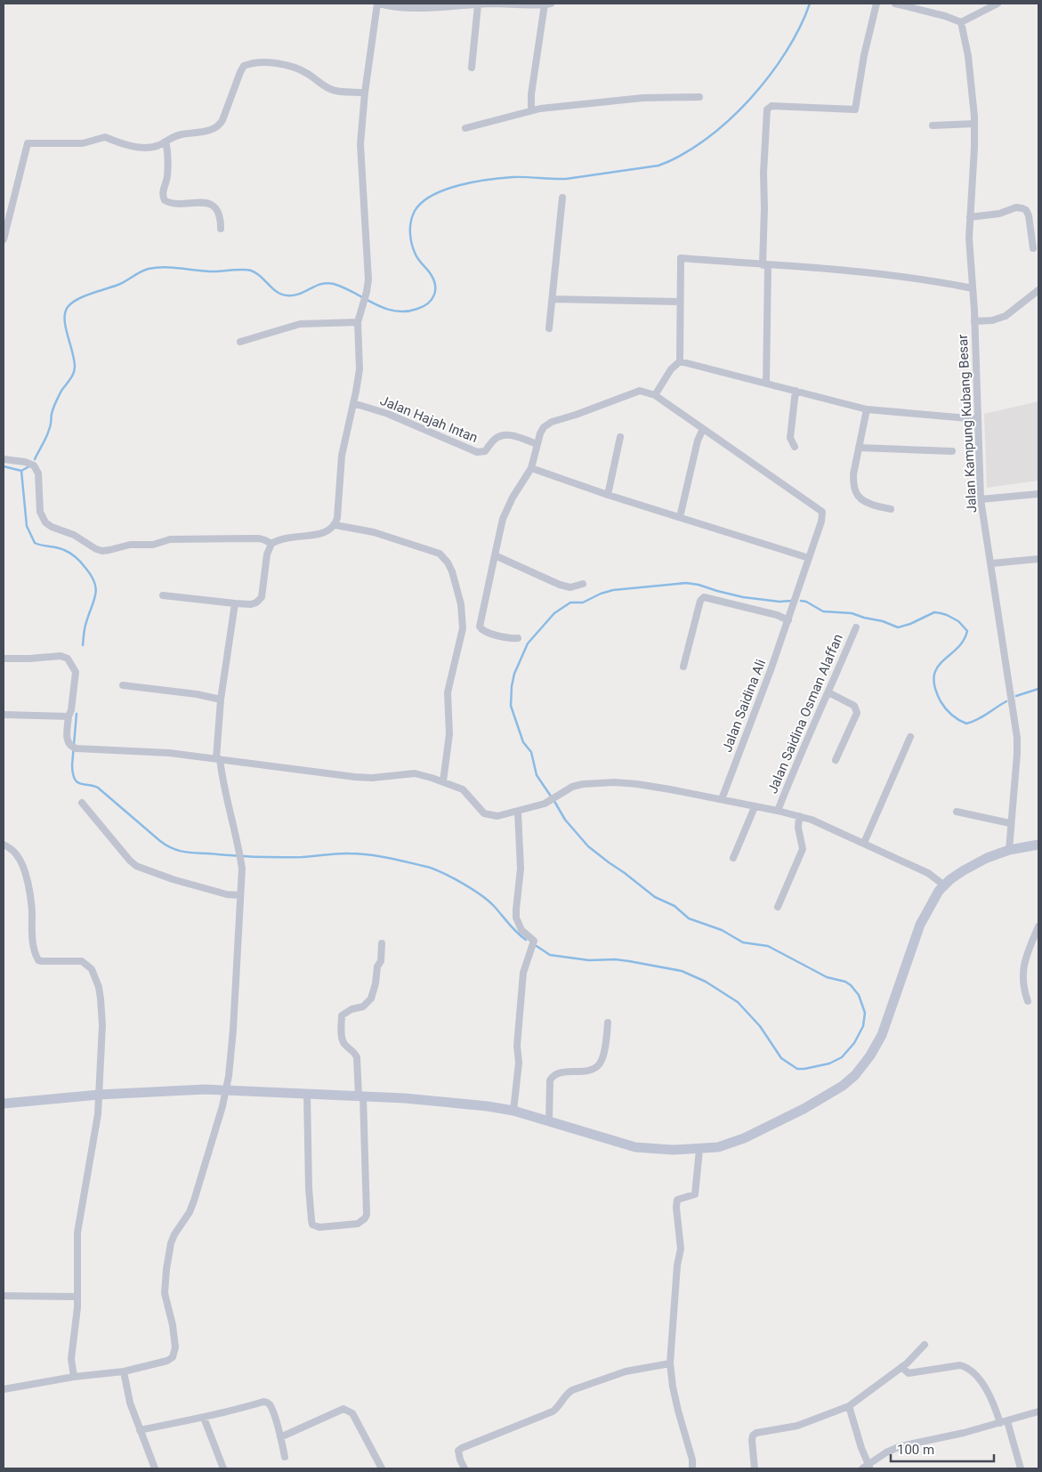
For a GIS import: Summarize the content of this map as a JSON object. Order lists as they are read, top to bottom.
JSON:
{
  "streets": {
    "street": [
      "Jalan Hajah Intan",
      "Jalan Kampung Kubang Besar",
      "Jalan Saidina Ali",
      "Jalan Saidina Osman Alaffan"
    ]
  },
  "scale_bar": "100 m"
}
